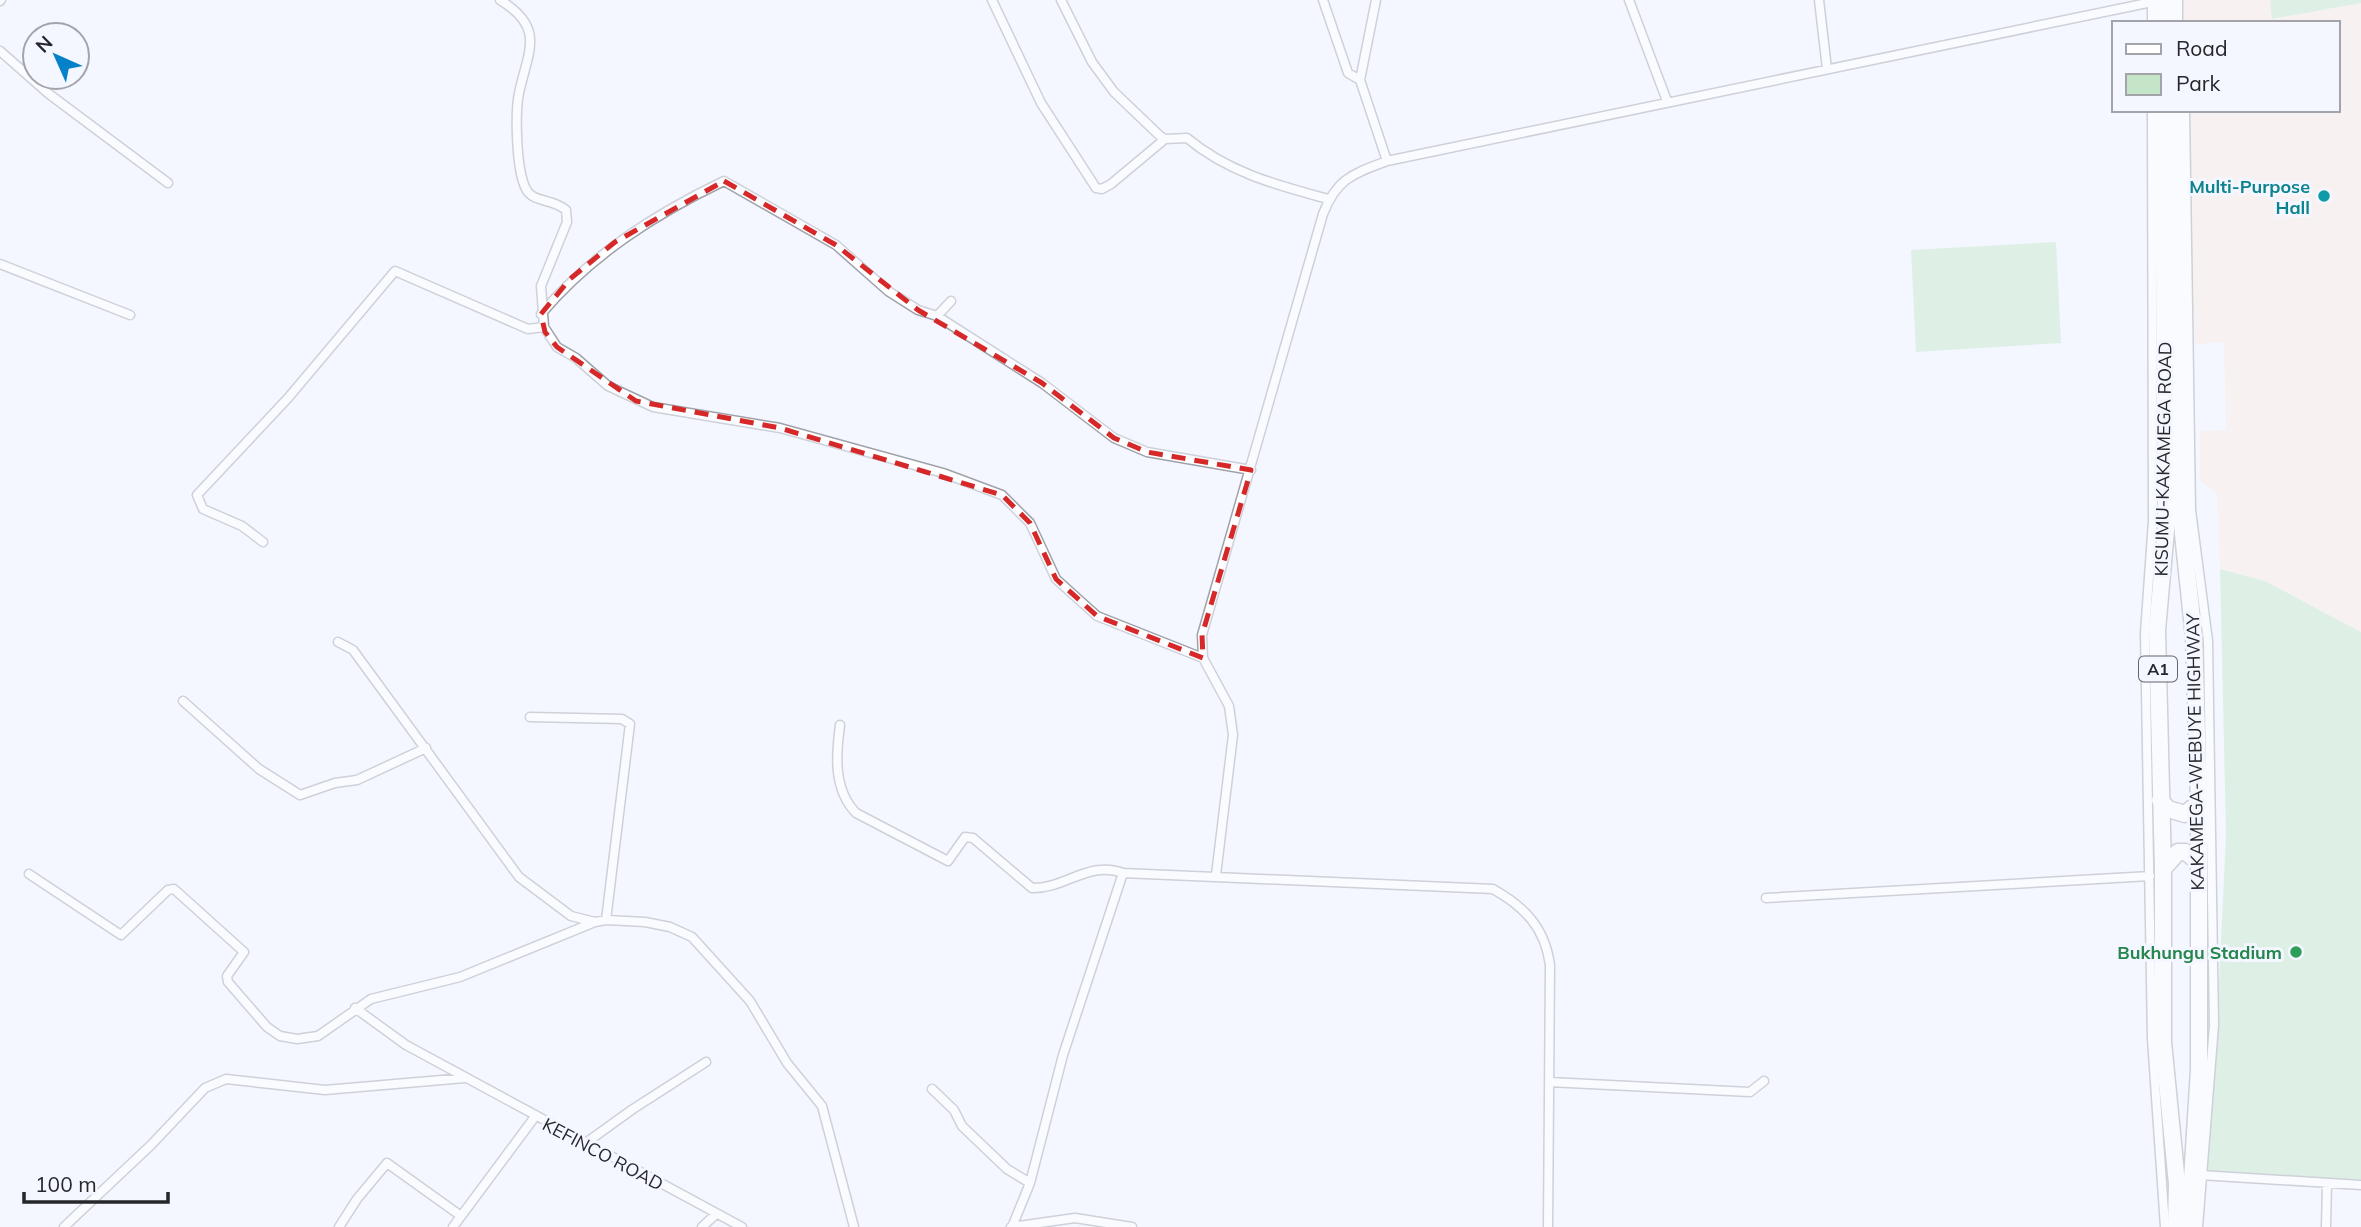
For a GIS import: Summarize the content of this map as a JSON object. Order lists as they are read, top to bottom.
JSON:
{
  "streets": {
    "highway": ["KISUMU-KAKAMEGA ROAD", "A1", "KAKAMEGA-WEBUYE HIGHWAY"],
    "street": ["KEFINCO ROAD"]
  },
  "places": ["Multi-Purpose Hall", "Bukhungu Stadium"],
  "legend": ["Road", "Park"],
  "scale_bar": "100 m",
  "north": "top left"
}
